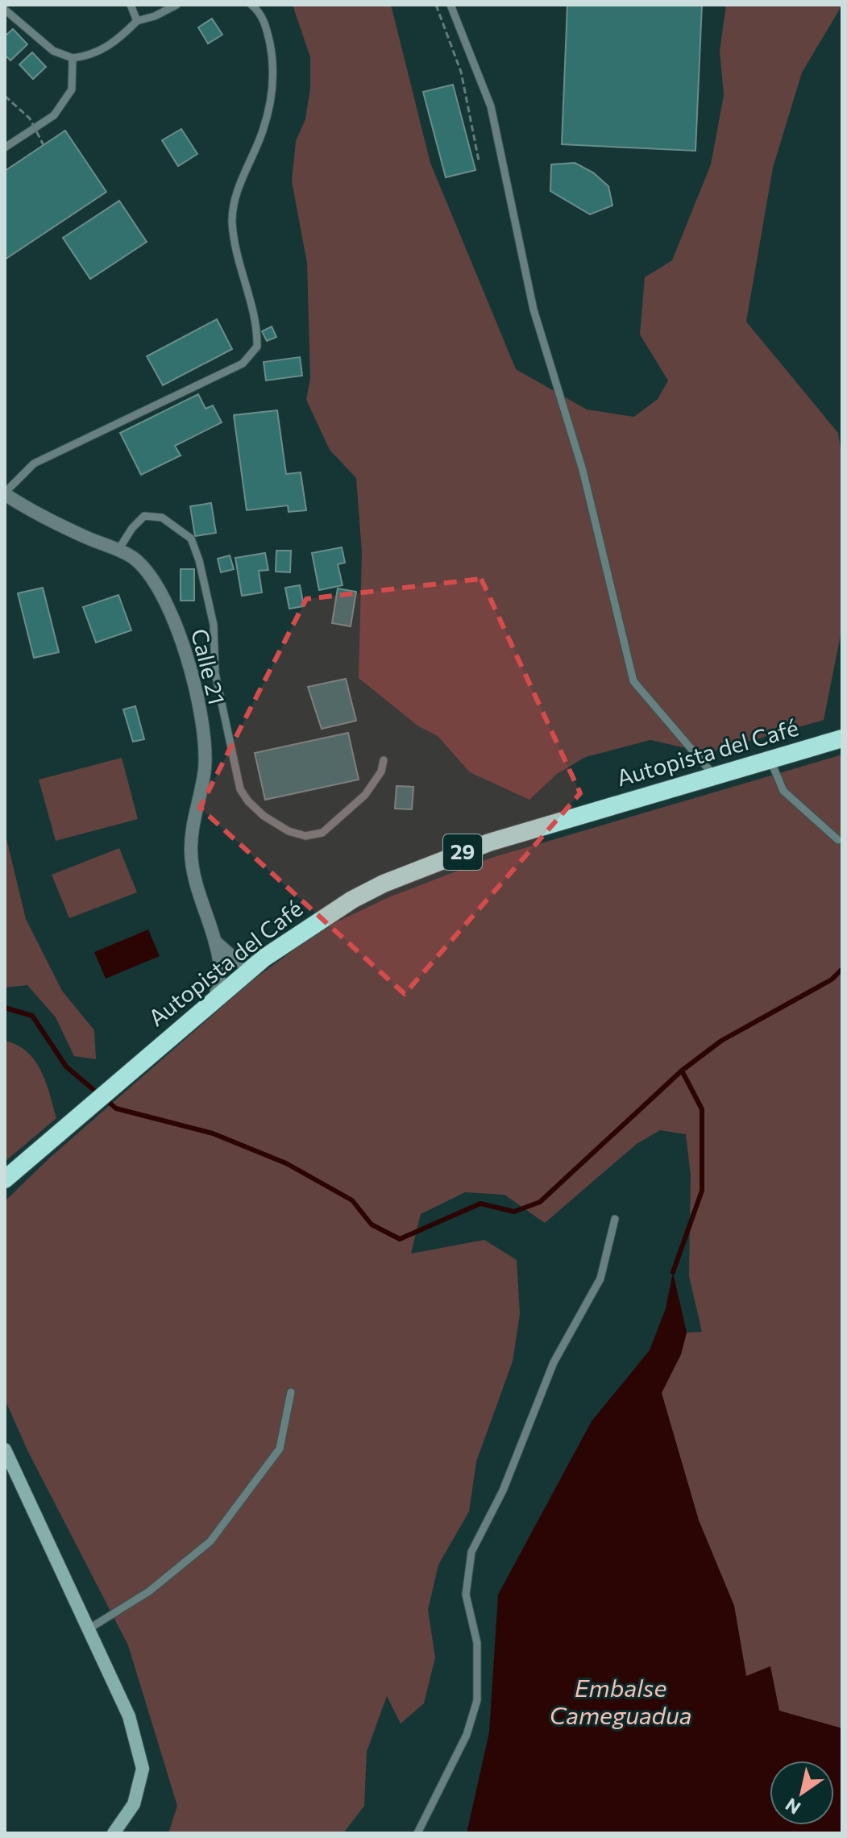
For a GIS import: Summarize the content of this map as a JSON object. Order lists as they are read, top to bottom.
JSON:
{
  "streets": {
    "highway": ["Autopista del Café", "29"],
    "street": ["Calle 21"]
  },
  "crossings": [
    ["Calle 21", "Autopista del Café"]
  ],
  "water": ["Embalse Cameguadua"],
  "north": "bottom left"
}
